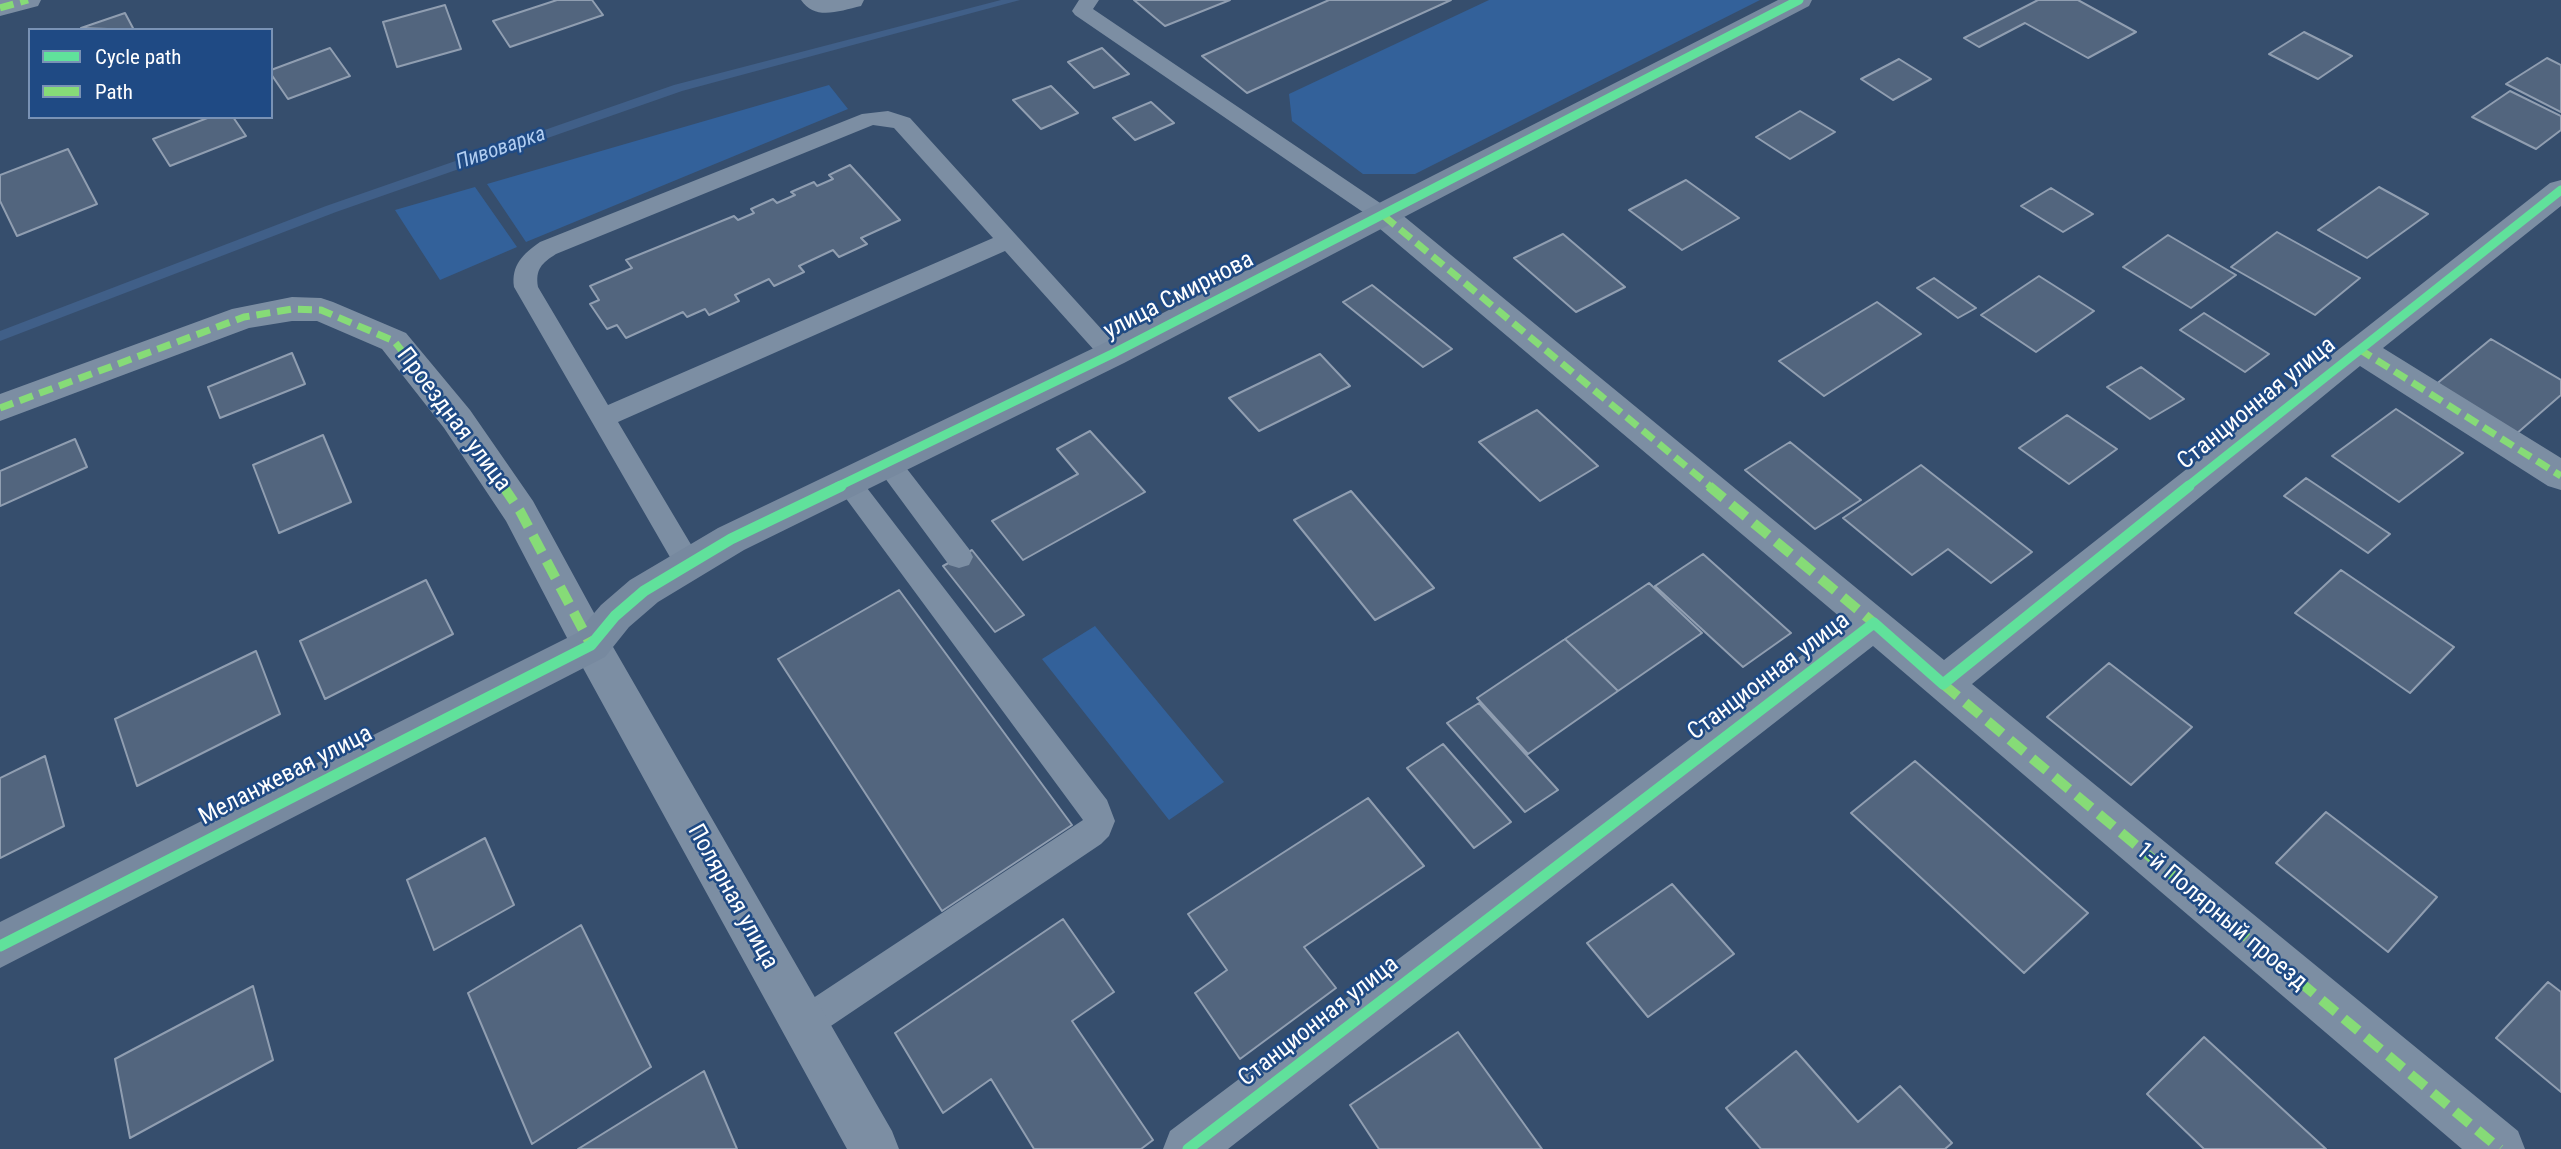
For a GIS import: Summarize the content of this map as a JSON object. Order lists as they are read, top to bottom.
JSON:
{
  "streets": {
    "street": [
      "улица Смирнова",
      "Станционная улица",
      "Проездная улица",
      "Меланжевая улица",
      "Полярная улица",
      "1-й Полярный проезд"
    ]
  },
  "crossings": [
    ["улица Смирнова", "Проездная улица"],
    ["улица Смирнова", "Меланжевая улица"],
    ["улица Смирнова", "Полярная улица"],
    ["Станционная улица", "1-й Полярный проезд"],
    ["Проездная улица", "Меланжевая улица"],
    ["Проездная улица", "Полярная улица"],
    ["Меланжевая улица", "Полярная улица"]
  ],
  "water": ["Пивоварка"],
  "legend": ["Cycle path", "Path"]
}
